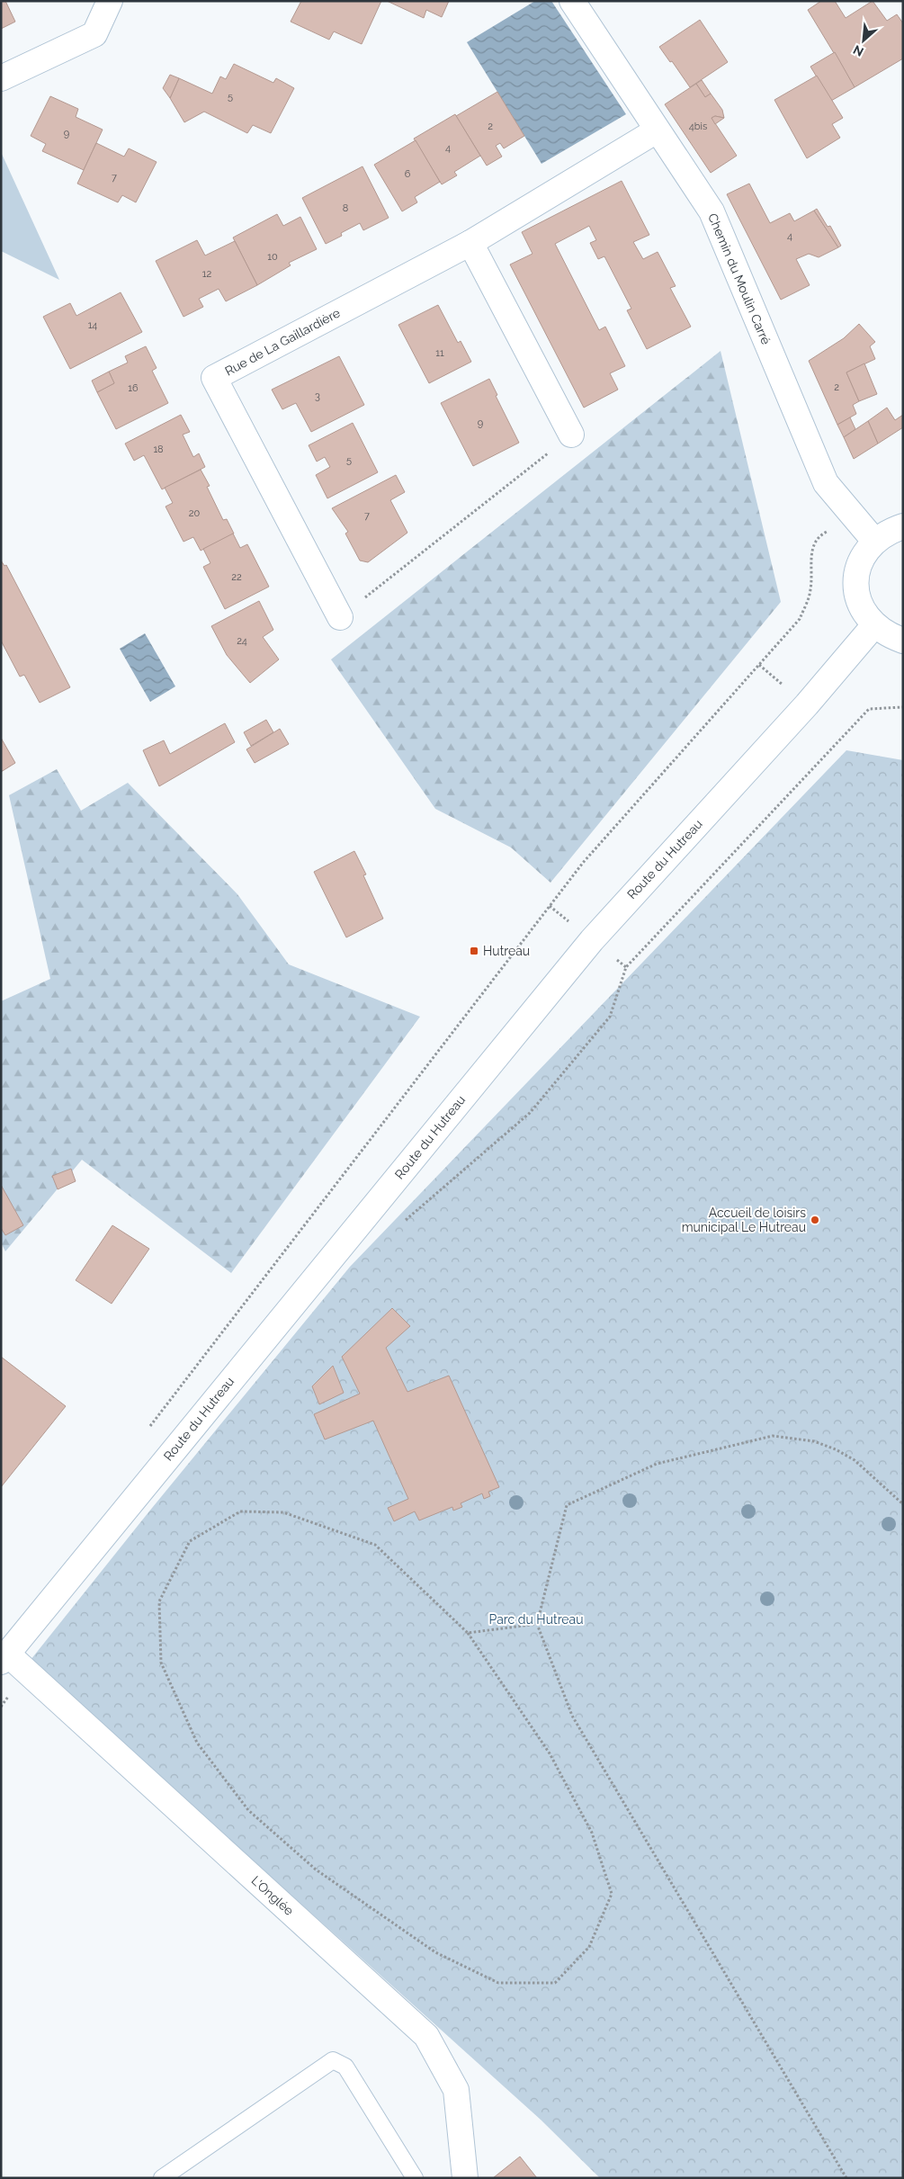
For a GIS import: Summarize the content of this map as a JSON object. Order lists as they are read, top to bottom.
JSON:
{
  "streets": {
    "street": [
      "Chemin du Moulin Carré",
      "Rue de La Gaillardière",
      "Route du Hutreau",
      "L'Onglée"
    ]
  },
  "crossings": [
    ["Chemin du Moulin Carré", "Rue de La Gaillardière"],
    ["Route du Hutreau", "L'Onglée"]
  ],
  "parks": ["Parc du Hutreau"],
  "places": {
    "transit": ["Hutreau"],
    "other": ["Accueil de loisirs municipal Le Hutreau"]
  },
  "house_numbers": [
    "5",
    "2",
    "4bis",
    "9",
    "4",
    "6",
    "7",
    "8",
    "4",
    "10",
    "12",
    "14",
    "11",
    "2",
    "16",
    "3",
    "9",
    "18",
    "5",
    "20",
    "7",
    "22",
    "24"
  ],
  "north": "bottom left"
}
